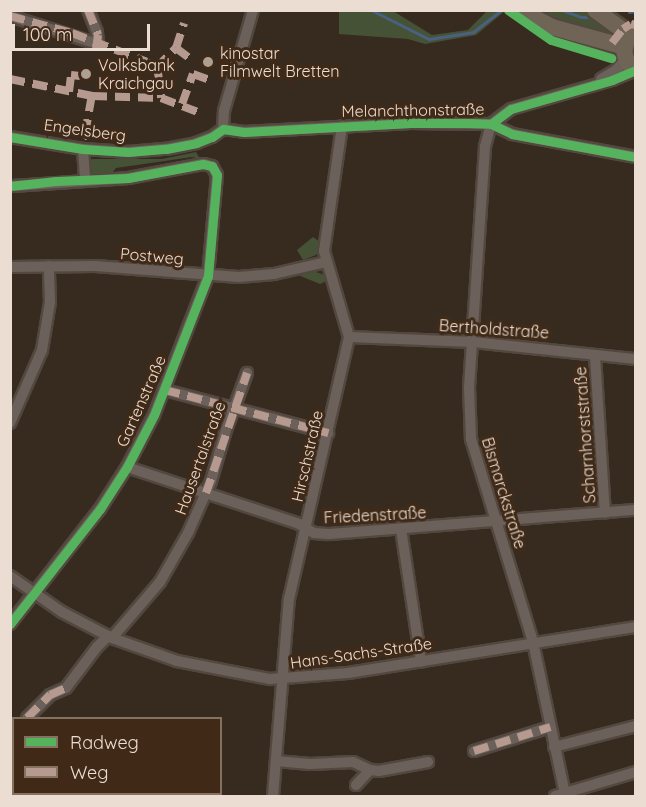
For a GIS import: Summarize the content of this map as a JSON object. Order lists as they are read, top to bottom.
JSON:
{
  "streets": {
    "street": [
      "Melanchthonstraße",
      "Engelsberg",
      "Postweg",
      "Bertholdstraße",
      "Gartenstraße",
      "Scharnhorststraße",
      "Hirschstraße",
      "Hausertalstraße",
      "Bismarckstraße",
      "Friedenstraße",
      "Hans-Sachs-Straße"
    ]
  },
  "crossings": [
    ["Melanchthonstraße", "Engelsberg"],
    ["Melanchthonstraße", "Hirschstraße"],
    ["Melanchthonstraße", "Bismarckstraße"],
    ["Postweg", "Gartenstraße"],
    ["Postweg", "Hirschstraße"],
    ["Bertholdstraße", "Scharnhorststraße"],
    ["Bertholdstraße", "Hirschstraße"],
    ["Bertholdstraße", "Bismarckstraße"],
    ["Gartenstraße", "Friedenstraße"],
    ["Gartenstraße", "Hans-Sachs-Straße"],
    ["Scharnhorststraße", "Friedenstraße"],
    ["Hirschstraße", "Friedenstraße"],
    ["Hirschstraße", "Hans-Sachs-Straße"],
    ["Hausertalstraße", "Friedenstraße"],
    ["Hausertalstraße", "Hans-Sachs-Straße"],
    ["Bismarckstraße", "Friedenstraße"],
    ["Bismarckstraße", "Hans-Sachs-Straße"]
  ],
  "places": ["kinostar Filmwelt Bretten", "Volksbank Kraichgau"],
  "legend": ["Radweg", "Weg"],
  "scale_bar": "100 m"
}
